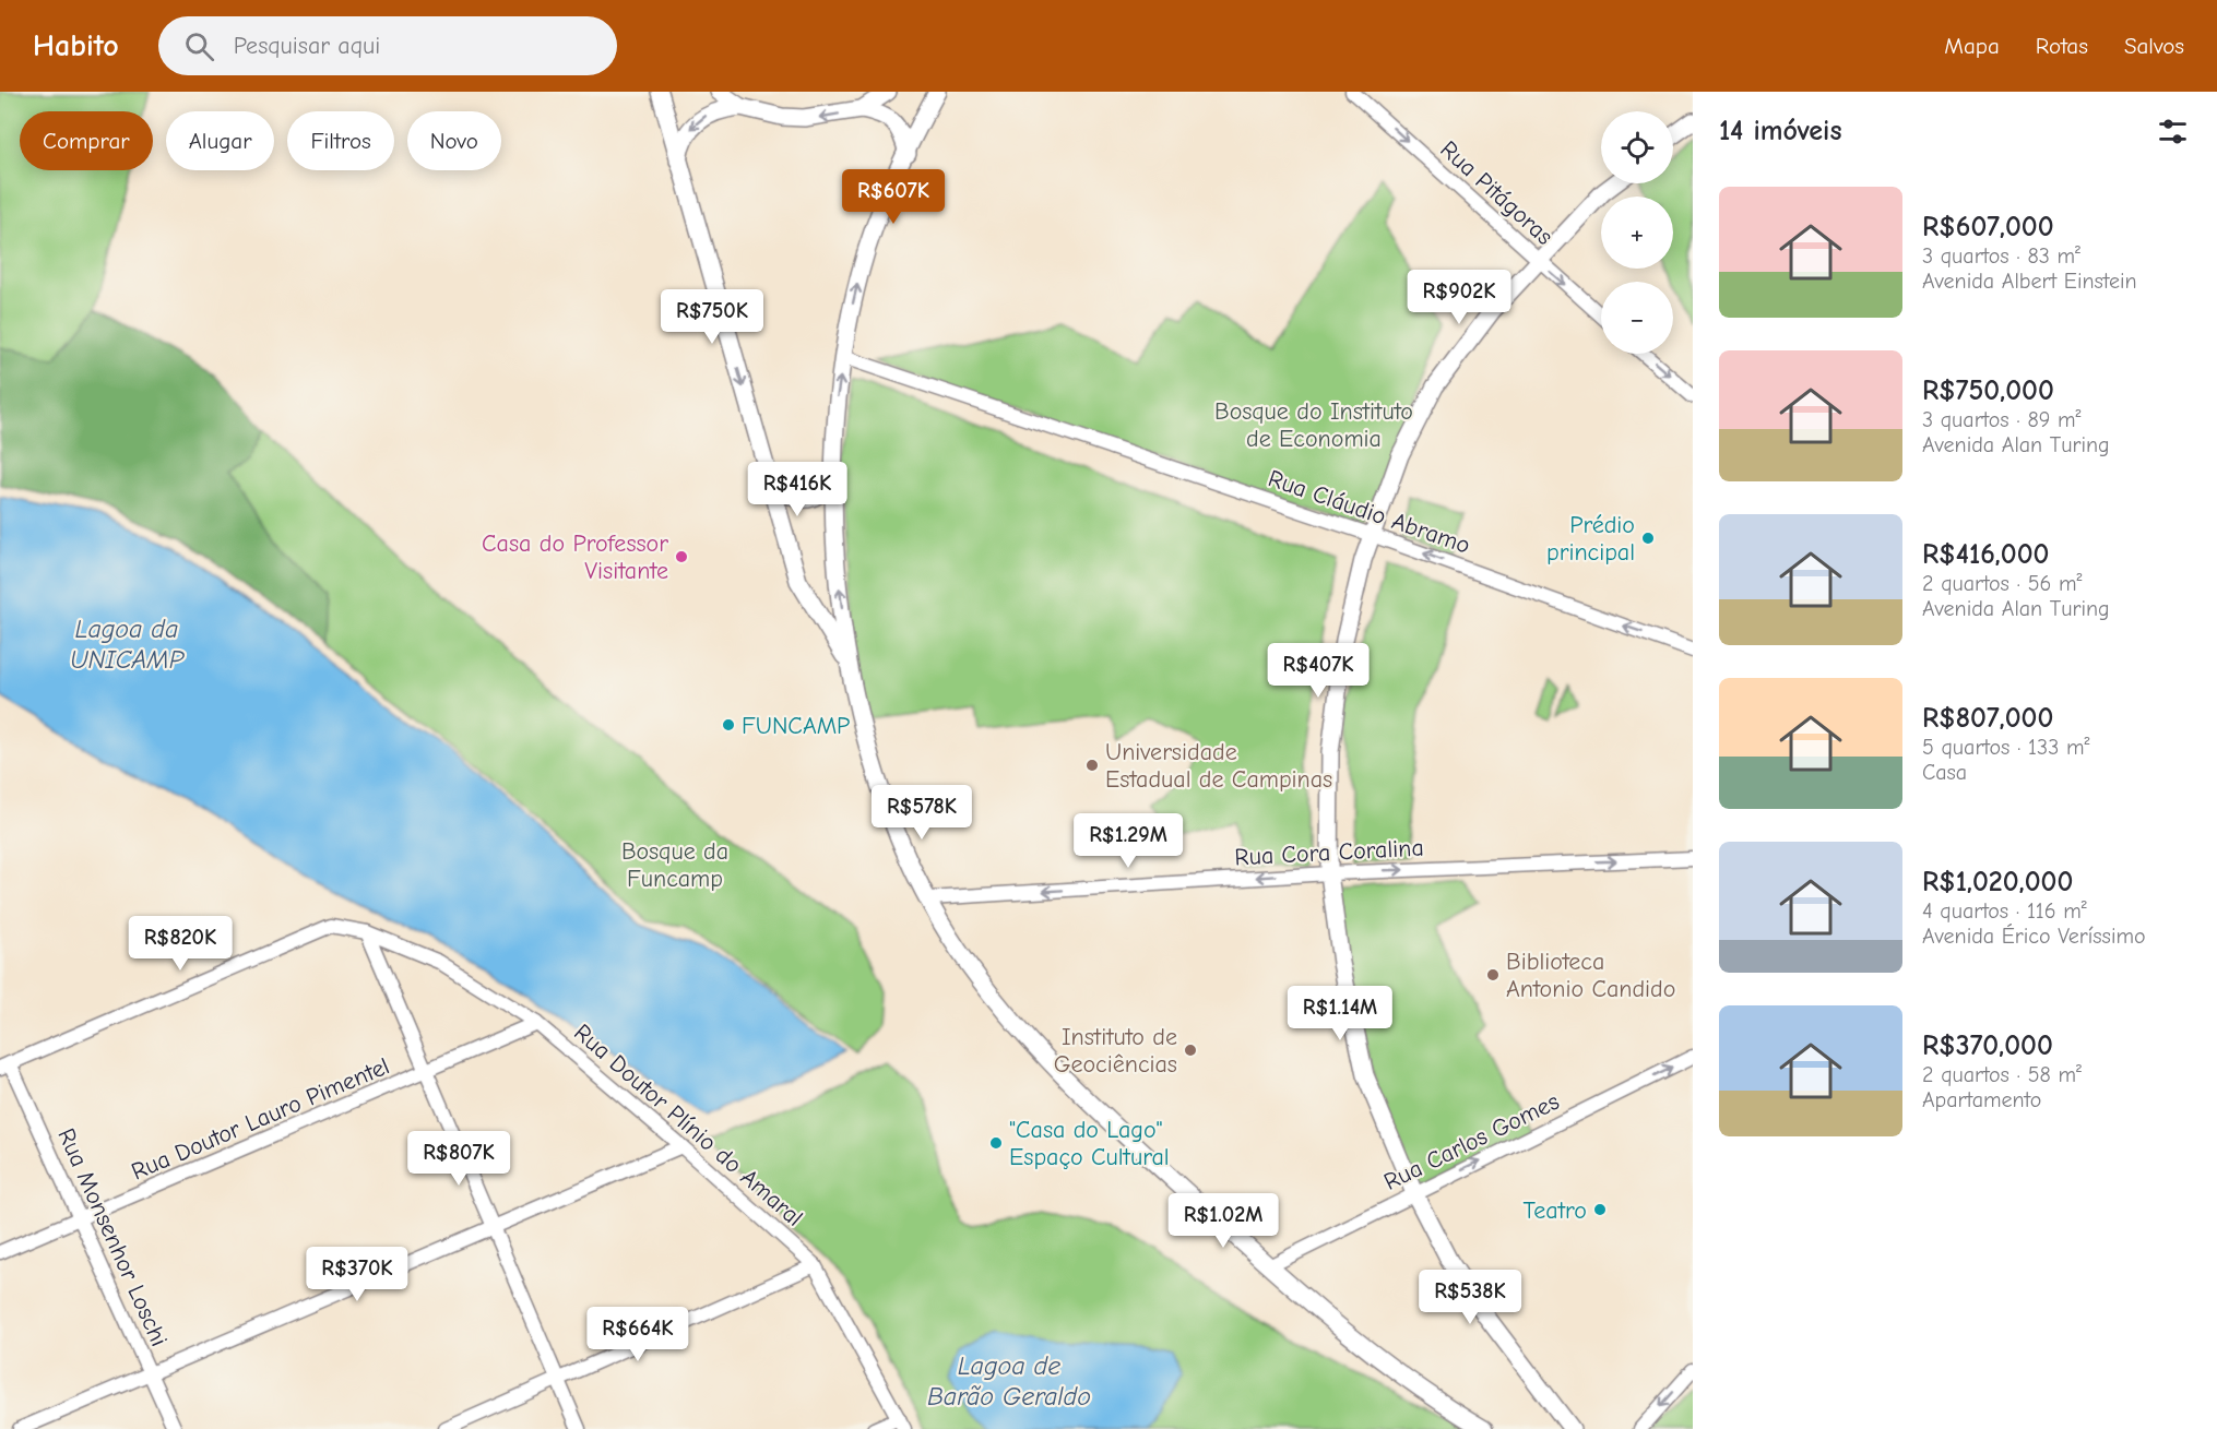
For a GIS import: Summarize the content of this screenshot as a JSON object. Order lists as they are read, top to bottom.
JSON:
{
  "streets": {
    "street": [
      "Rua Pitágoras",
      "Rua Cláudio Abramo",
      "Rua Cora Coralina",
      "Rua Doutor Lauro Pimentel",
      "Rua Doutor Plínio do Amaral",
      "Rua Carlos Gomes",
      "Rua Monsenhor Loschi"
    ]
  },
  "crossings": [
    ["Rua Doutor Lauro Pimentel", "Rua Doutor Plínio do Amaral"],
    ["Rua Doutor Lauro Pimentel", "Rua Monsenhor Loschi"],
    ["Rua Doutor Plínio do Amaral", "Rua Monsenhor Loschi"]
  ],
  "one_way": ["Rua Pitágoras", "Rua Cláudio Abramo", "Rua Carlos Gomes"],
  "water": ["Lagoa da UNICAMP", "Lagoa de Barão Geraldo"],
  "parks": ["Bosque do Instituto de Economia", "Bosque da Funcamp"],
  "places": [
    "Prédio principal",
    "Casa do Professor Visitante",
    "FUNCAMP",
    "Universidade Estadual de Campinas",
    "Biblioteca Antonio Candido",
    "Instituto de Geociências",
    "\"Casa do Lago\" Espaço Cultural",
    "Teatro"
  ],
  "page": {
    "header": "Habito",
    "search": "Pesquisar aqui",
    "nav": ["Mapa", "Rotas", "Salvos"],
    "heading": "14 imóveis",
    "map_buttons": ["+", "−"],
    "chip": [
      "Comprar",
      "Alugar",
      "Filtros",
      "Novo"
    ],
    "price": [
      "R$607K",
      "R$902K",
      "R$750K",
      "R$416K",
      "R$407K",
      "R$578K",
      "R$1.29M",
      "R$820K",
      "R$1.14M",
      "R$807K",
      "R$1.02M",
      "R$370K",
      "R$538K",
      "R$664K"
    ],
    "list": [
      {
        "name": "R$607,000",
        "note": "3 quartos · 83 m² · Avenida Albert Einstein"
      },
      {
        "name": "R$750,000",
        "note": "3 quartos · 89 m² · Avenida Alan Turing"
      },
      {
        "name": "R$416,000",
        "note": "2 quartos · 56 m² · Avenida Alan Turing"
      },
      {
        "name": "R$807,000",
        "note": "5 quartos · 133 m² · Casa"
      },
      {
        "name": "R$1,020,000",
        "note": "4 quartos · 116 m² · Avenida Érico Veríssimo"
      },
      {
        "name": "R$370,000",
        "note": "2 quartos · 58 m² · Apartamento"
      }
    ]
  }
}
